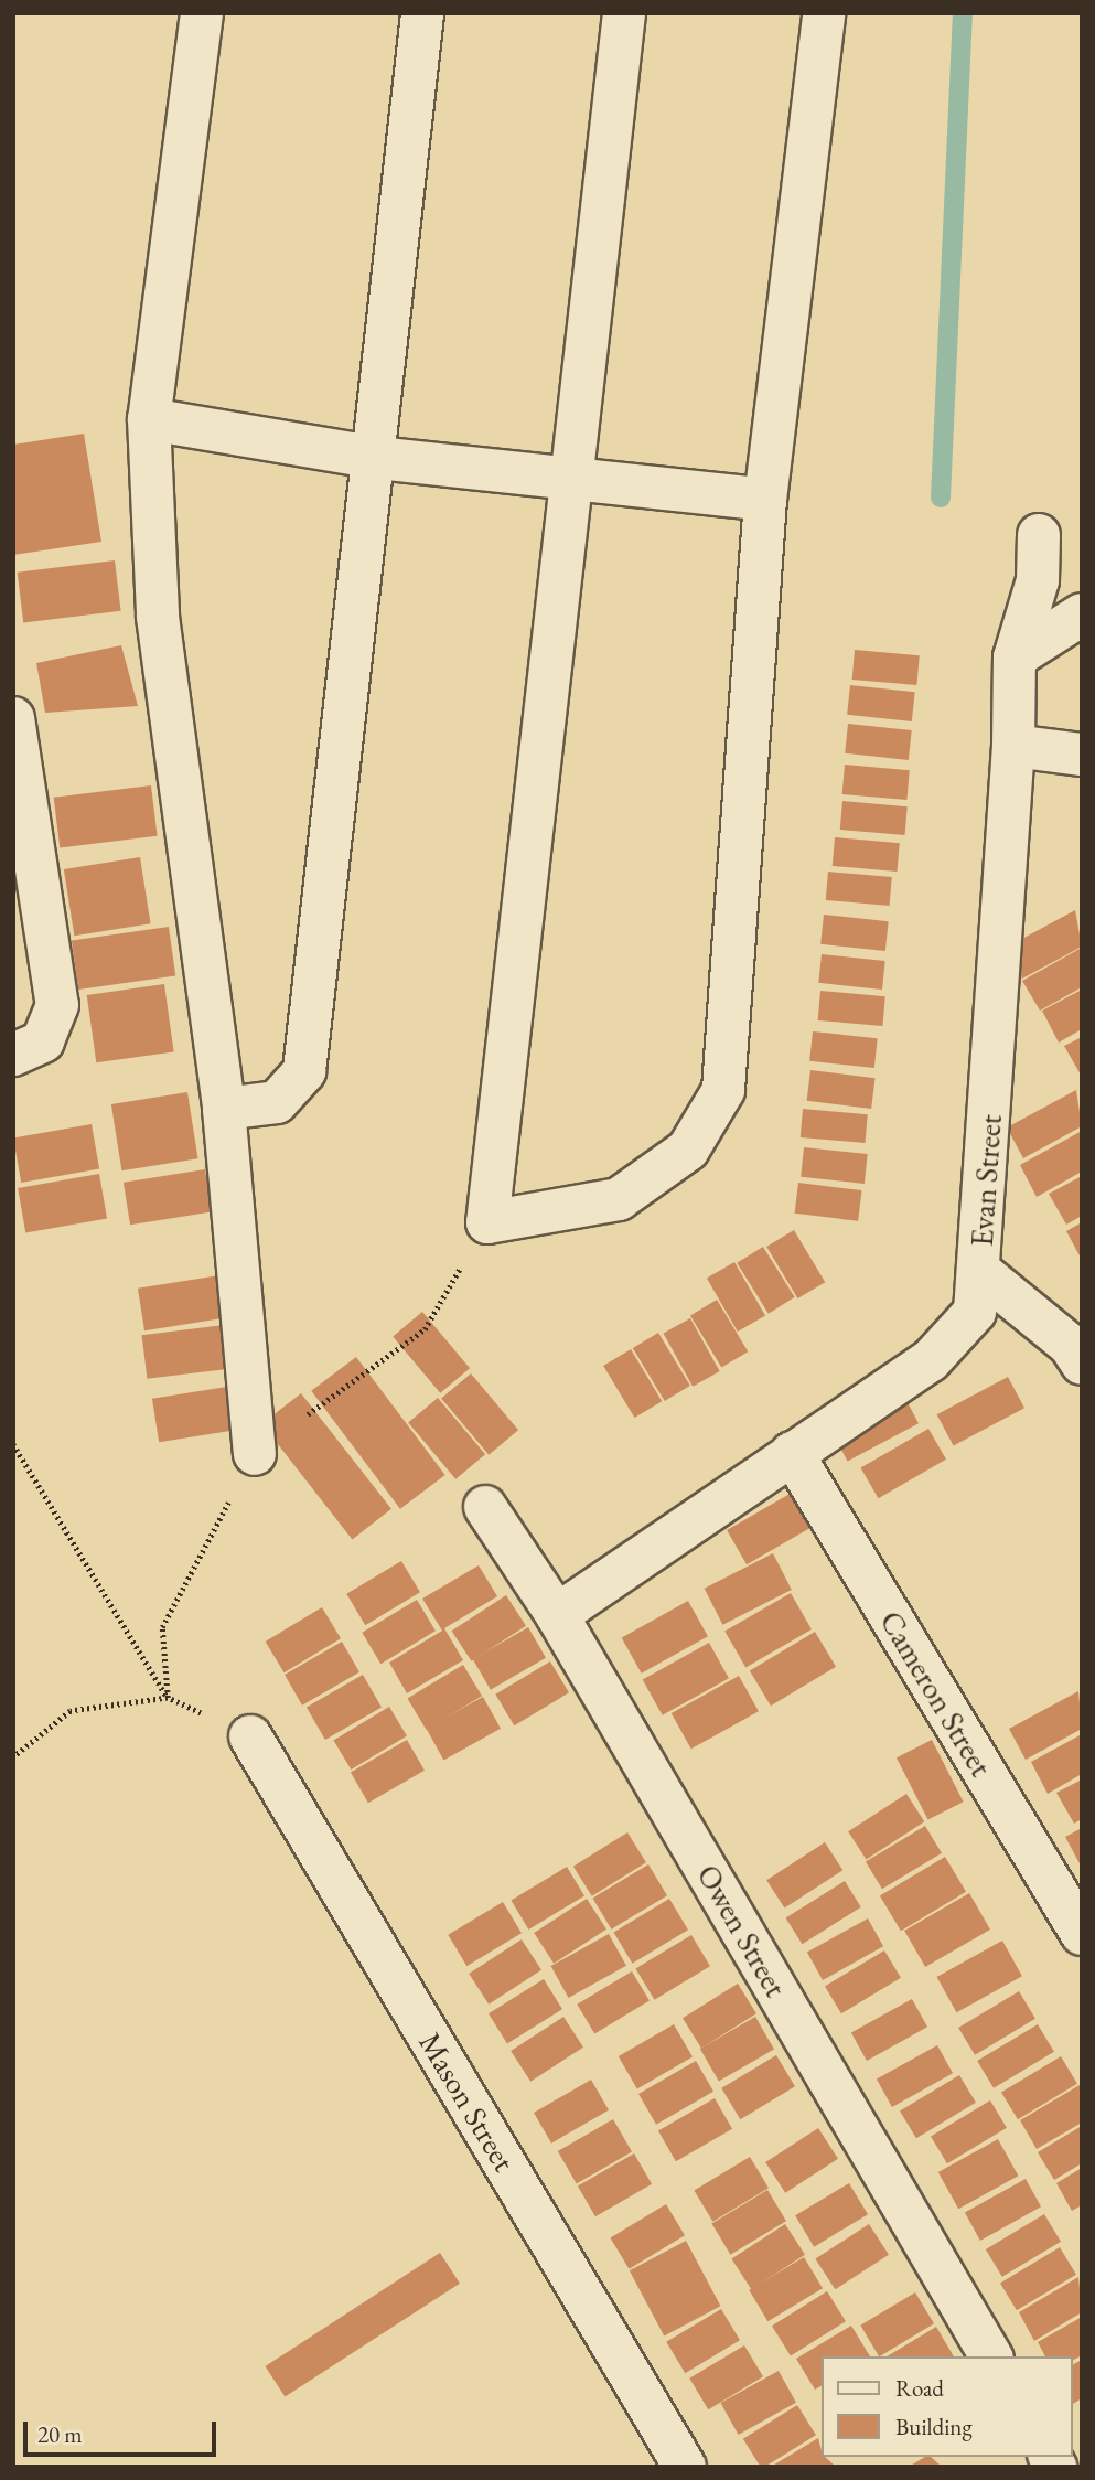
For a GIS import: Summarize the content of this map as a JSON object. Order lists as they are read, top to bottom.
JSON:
{
  "streets": {
    "street": [
      "Evan Street",
      "Cameron Street",
      "Owen Street",
      "Mason Street"
    ]
  },
  "crossings": [
    ["Evan Street", "Cameron Street"],
    ["Evan Street", "Owen Street"]
  ],
  "legend": ["Road", "Building"],
  "scale_bar": "20 m"
}
